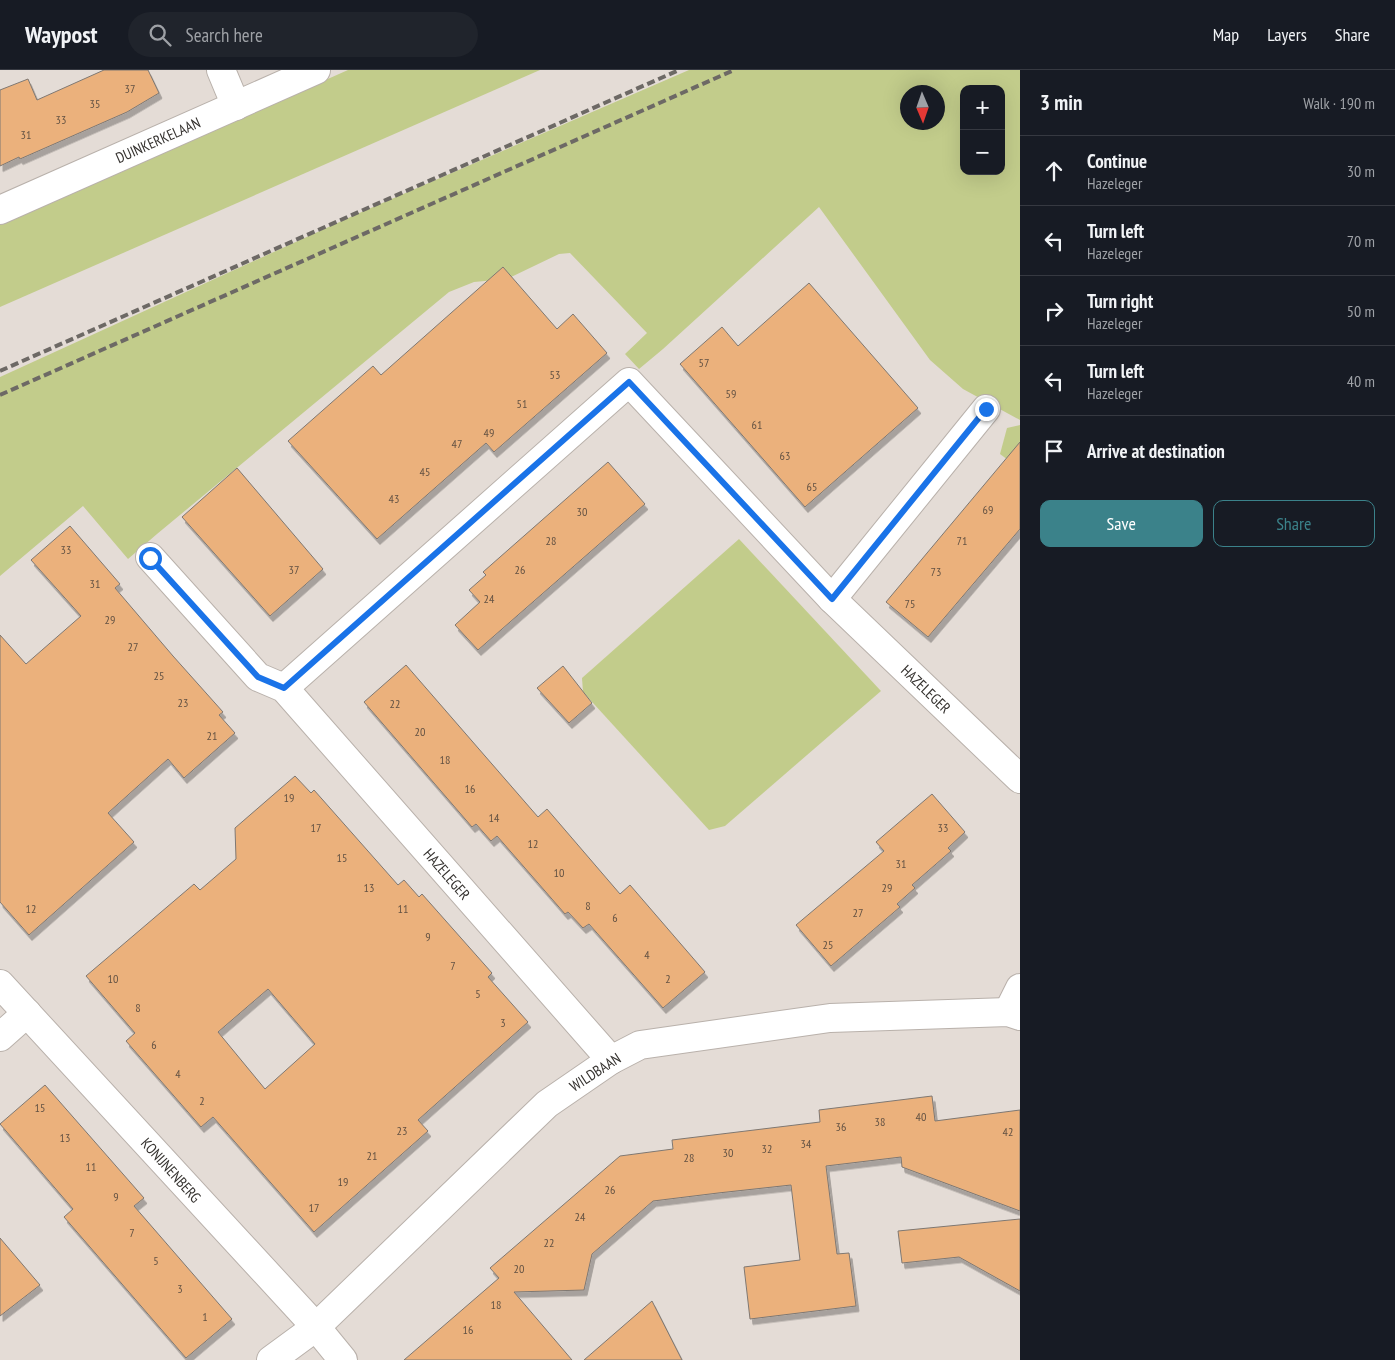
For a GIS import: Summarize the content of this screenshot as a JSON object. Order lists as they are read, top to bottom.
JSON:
{
  "streets": {
    "street": [
      "DUINKERKELAAN",
      "HAZELEGER",
      "WILDBAAN",
      "KONIJNENBERG"
    ]
  },
  "crossings": [
    ["HAZELEGER", "WILDBAAN"],
    ["WILDBAAN", "KONIJNENBERG"]
  ],
  "house_numbers": [
    "37",
    "35",
    "33",
    "31",
    "57",
    "53",
    "59",
    "51",
    "61",
    "49",
    "47",
    "63",
    "45",
    "65",
    "43",
    "69",
    "30",
    "28",
    "71",
    "33",
    "37",
    "26",
    "73",
    "31",
    "24",
    "75",
    "29",
    "27",
    "25",
    "23",
    "22",
    "20",
    "21",
    "18",
    "16",
    "19",
    "14",
    "17",
    "33",
    "12",
    "15",
    "31",
    "10",
    "13",
    "29",
    "8",
    "12",
    "11",
    "27",
    "6",
    "9",
    "25",
    "4",
    "7",
    "10",
    "2",
    "5",
    "8",
    "3",
    "6",
    "4",
    "2",
    "15",
    "40",
    "38",
    "36",
    "23",
    "42",
    "13",
    "34",
    "32",
    "30",
    "21",
    "28",
    "11",
    "19",
    "26",
    "9",
    "17",
    "24",
    "7",
    "22",
    "5",
    "20",
    "3",
    "18",
    "1",
    "16"
  ],
  "north": "bottom",
  "page": {
    "header": "Waypost",
    "search": "Search here",
    "nav": ["Map", "Layers", "Share"],
    "heading": ["3 min", "Walk · 190 m"],
    "map_buttons": ["+", "−"],
    "list": [
      ["Continue", "Hazeleger", "30 m"],
      ["Turn left", "Hazeleger", "70 m"],
      ["Turn right", "Hazeleger", "50 m"],
      ["Turn left", "Hazeleger", "40 m"],
      "Arrive at destination"
    ],
    "buttons": ["Save", "Share"]
  }
}
